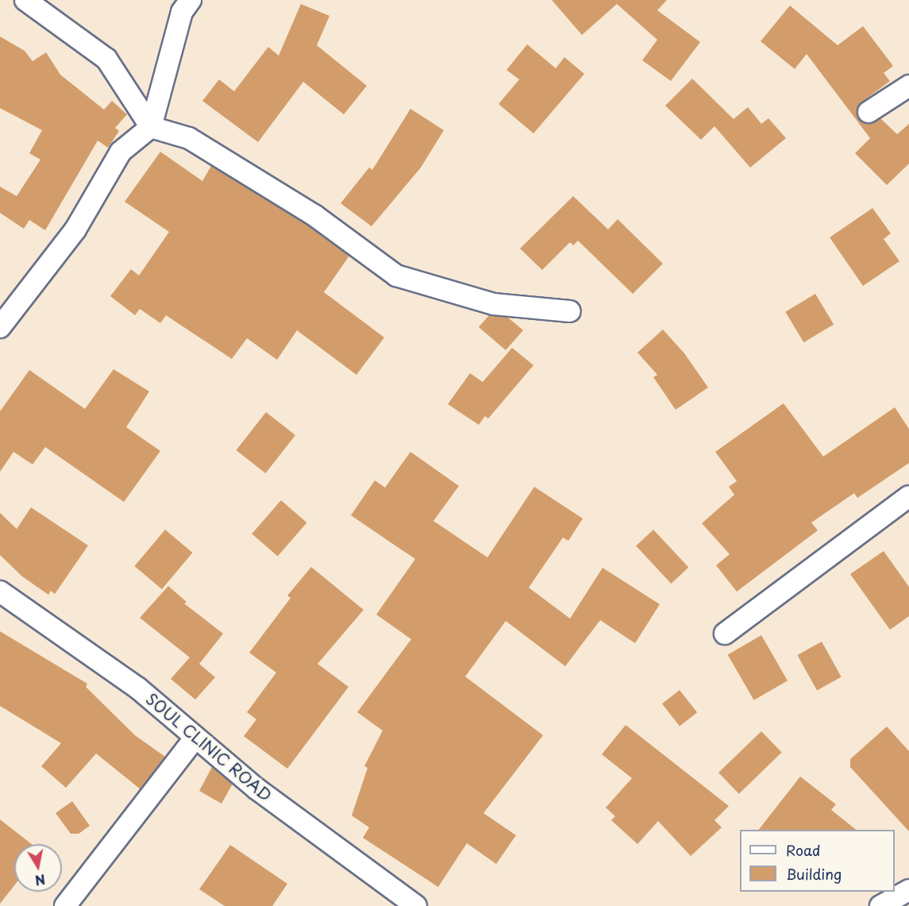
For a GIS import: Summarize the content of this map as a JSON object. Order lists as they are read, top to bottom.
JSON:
{
  "streets": {
    "street": ["SOUL CLINIC ROAD"]
  },
  "legend": ["Road", "Building"],
  "north": "bottom"
}
